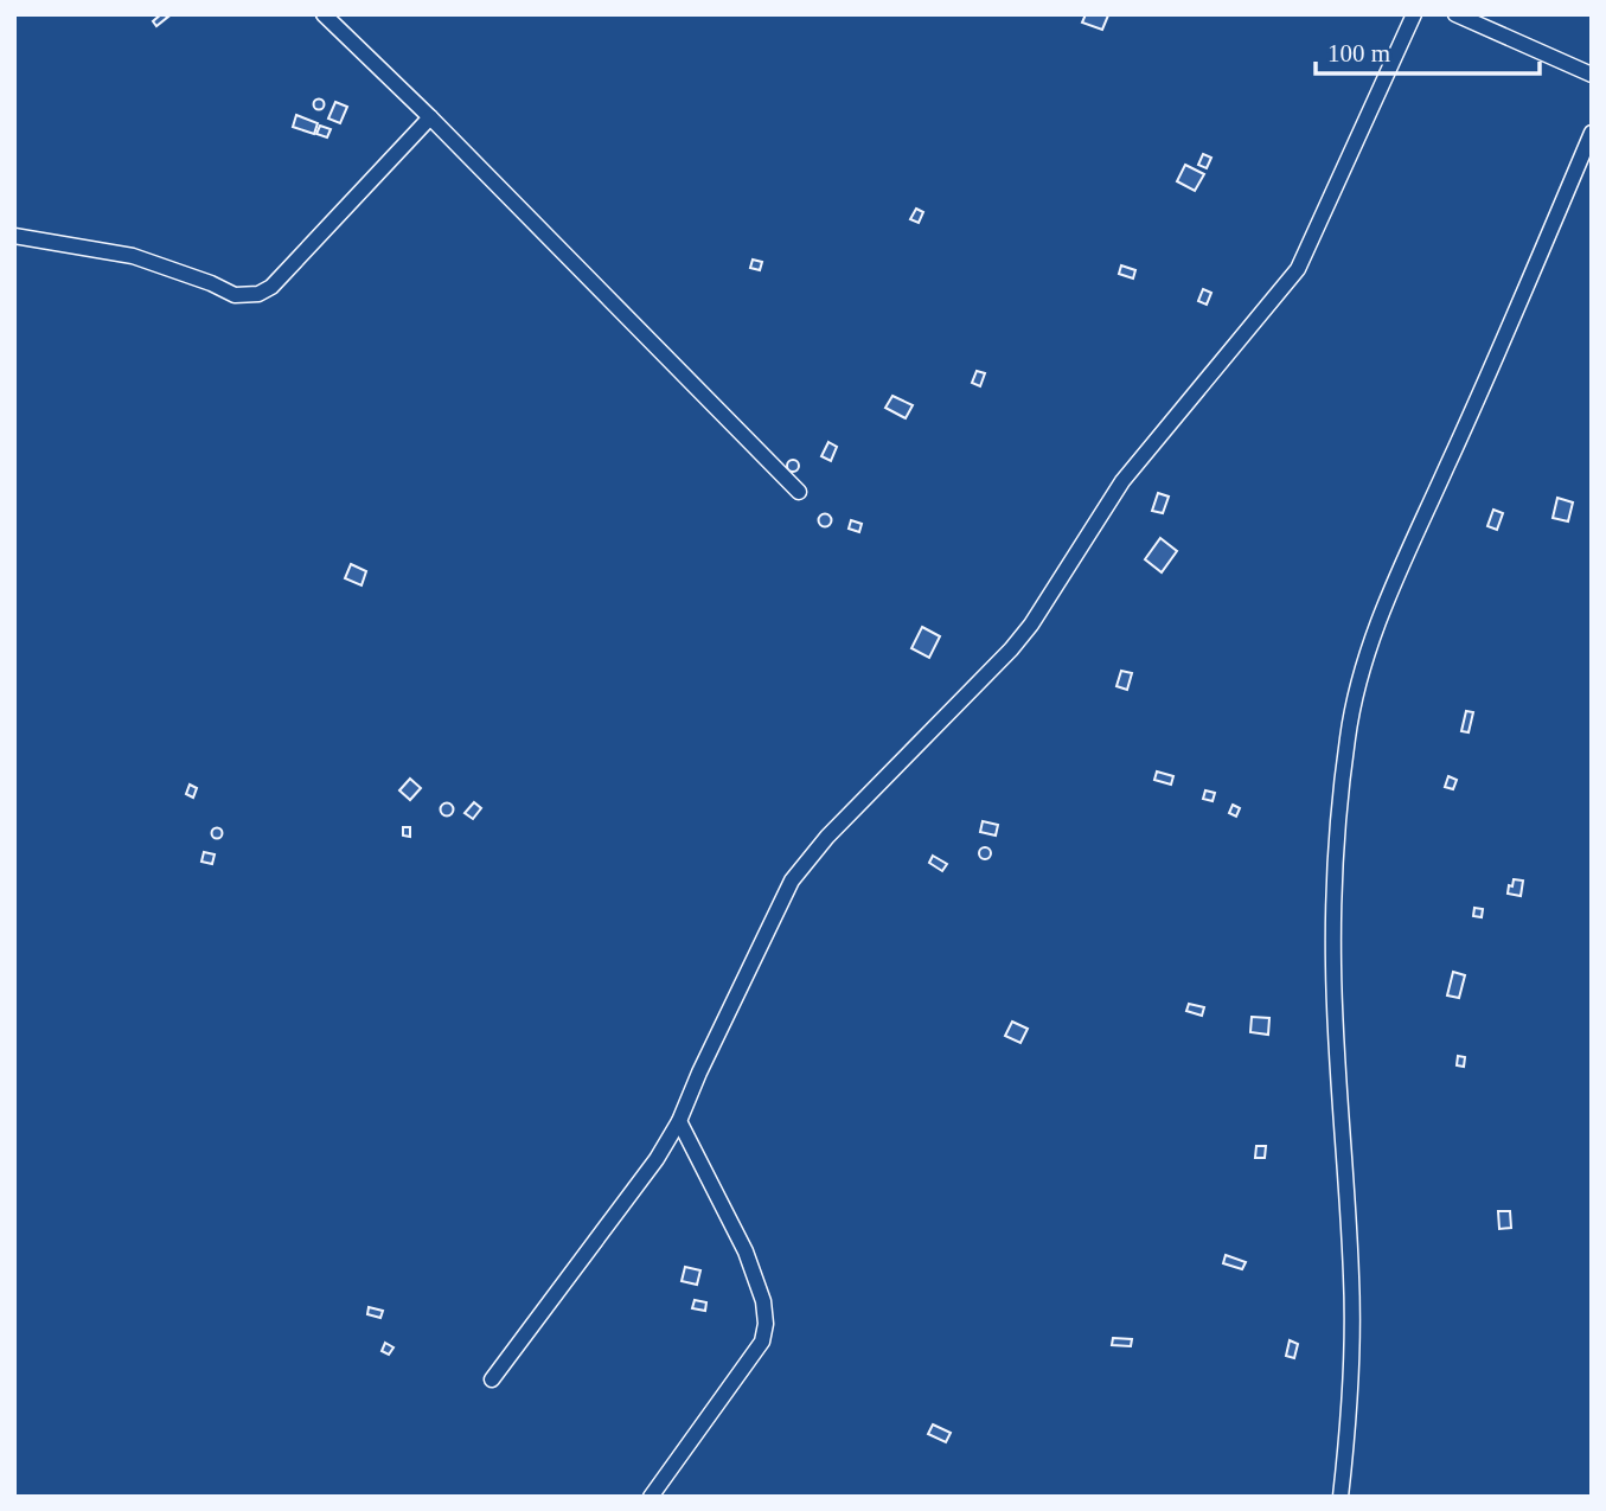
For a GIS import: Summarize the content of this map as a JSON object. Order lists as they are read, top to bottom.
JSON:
{
  "scale_bar": "100 m"
}
